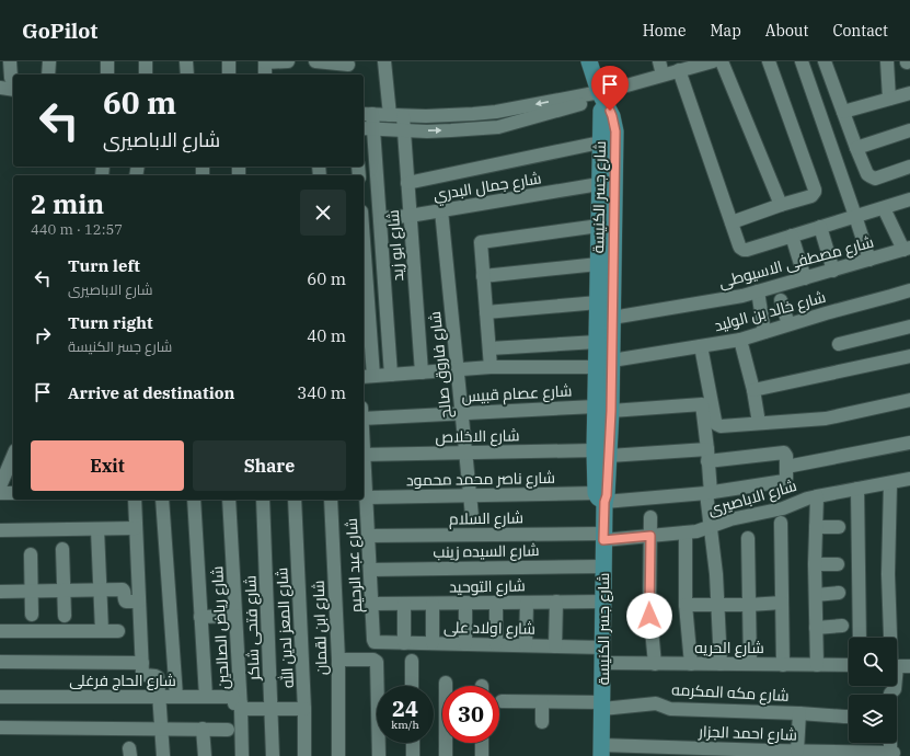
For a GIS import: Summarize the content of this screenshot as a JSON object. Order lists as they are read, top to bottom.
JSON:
{
  "streets": {
    "main road": ["شارع جسر الكنيسة"],
    "street": [
      "شارع جمال البدري",
      "شارع ابو زيد",
      "شارع مصطفى الاسيوطى",
      "شارع خالد بن الوليد",
      "شارع فاروق صالح",
      "شارع عصام قبيس",
      "شارع الاخلاص",
      "شارع ناصر محمد محمود",
      "شارع الاباصيرى",
      "شارع السلام",
      "شارع السيده زينب",
      "شارع عبد الرحيم",
      "شارع التوحيد",
      "شارع رياض الصالحين",
      "شارع فتحى شاكر",
      "شارع المعز لدين الله",
      "شارع ابن لقمان",
      "شارع اولاد على",
      "شارع الحريه",
      "شارع الحاج فرغلى",
      "شارع مكه المكرمه",
      "شارع احمد الجزار"
    ]
  },
  "crossings": [
    ["شارع جمال البدري", "شارع جسر الكنيسة"],
    ["شارع جمال البدري", "شارع ابو زيد"],
    ["شارع جمال البدري", "شارع فاروق صالح"],
    ["شارع جسر الكنيسة", "شارع مصطفى الاسيوطى"],
    ["شارع جسر الكنيسة", "شارع خالد بن الوليد"],
    ["شارع جسر الكنيسة", "شارع عصام قبيس"],
    ["شارع جسر الكنيسة", "شارع الاخلاص"],
    ["شارع جسر الكنيسة", "شارع ناصر محمد محمود"],
    ["شارع جسر الكنيسة", "شارع الاباصيرى"],
    ["شارع جسر الكنيسة", "شارع السلام"],
    ["شارع جسر الكنيسة", "شارع السيده زينب"],
    ["شارع جسر الكنيسة", "شارع التوحيد"],
    ["شارع جسر الكنيسة", "شارع اولاد على"],
    ["شارع جسر الكنيسة", "شارع الحريه"],
    ["شارع جسر الكنيسة", "شارع مكه المكرمه"],
    ["شارع جسر الكنيسة", "شارع احمد الجزار"],
    ["شارع فاروق صالح", "شارع عصام قبيس"],
    ["شارع فاروق صالح", "شارع الاخلاص"],
    ["شارع فاروق صالح", "شارع ناصر محمد محمود"],
    ["شارع عصام قبيس", "شارع الاخلاص"],
    ["شارع الاخلاص", "شارع ناصر محمد محمود"],
    ["شارع ناصر محمد محمود", "شارع عبد الرحيم"],
    ["شارع الاباصيرى", "شارع السلام"],
    ["شارع السلام", "شارع عبد الرحيم"],
    ["شارع السيده زينب", "شارع عبد الرحيم"],
    ["شارع عبد الرحيم", "شارع التوحيد"],
    ["شارع عبد الرحيم", "شارع اولاد على"],
    ["شارع رياض الصالحين", "شارع الحاج فرغلى"],
    ["شارع اولاد على", "شارع الحريه"]
  ],
  "page": {
    "header": "GoPilot",
    "nav": [
      "Home",
      "Map",
      "About",
      "Contact"
    ],
    "turn": ["60 m", "شارع الاباصيرى"],
    "heading": ["2 min", "440 m · 12:57"],
    "list": [
      {
        "name": "Turn left",
        "note": "شارع الاباصيرى",
        "value": "60 m"
      },
      {
        "name": "Turn right",
        "note": "شارع جسر الكنيسة",
        "value": "40 m"
      },
      {
        "name": "Arrive at destination",
        "value": "340 m"
      }
    ],
    "buttons": ["Exit", "Share"],
    "speed": "24 km/h",
    "limit": "30"
  }
}
